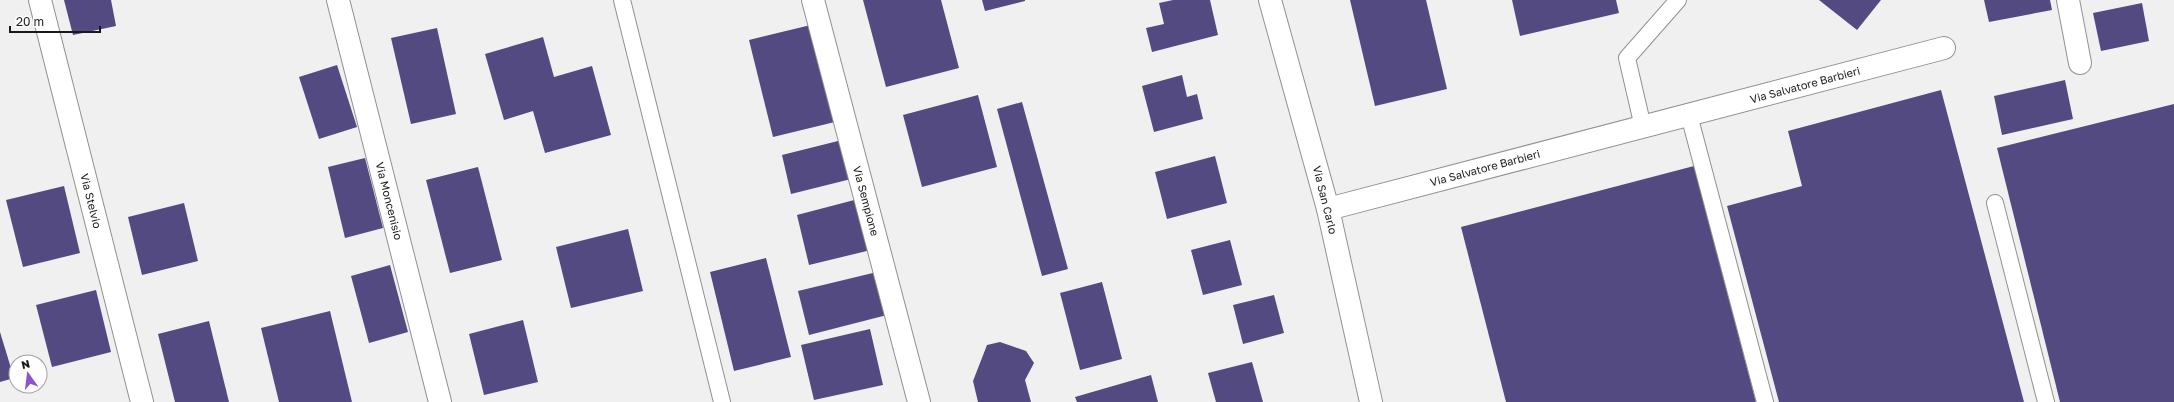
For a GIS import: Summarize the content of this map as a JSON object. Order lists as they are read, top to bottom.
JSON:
{
  "streets": {
    "street": [
      "Via Salvatore Barbieri",
      "Via San Carlo",
      "Via Stelvio",
      "Via Moncenisio",
      "Via Sempione"
    ]
  },
  "crossings": [
    ["Via Salvatore Barbieri", "Via San Carlo"]
  ],
  "scale_bar": "20 m",
  "north": "top"
}
